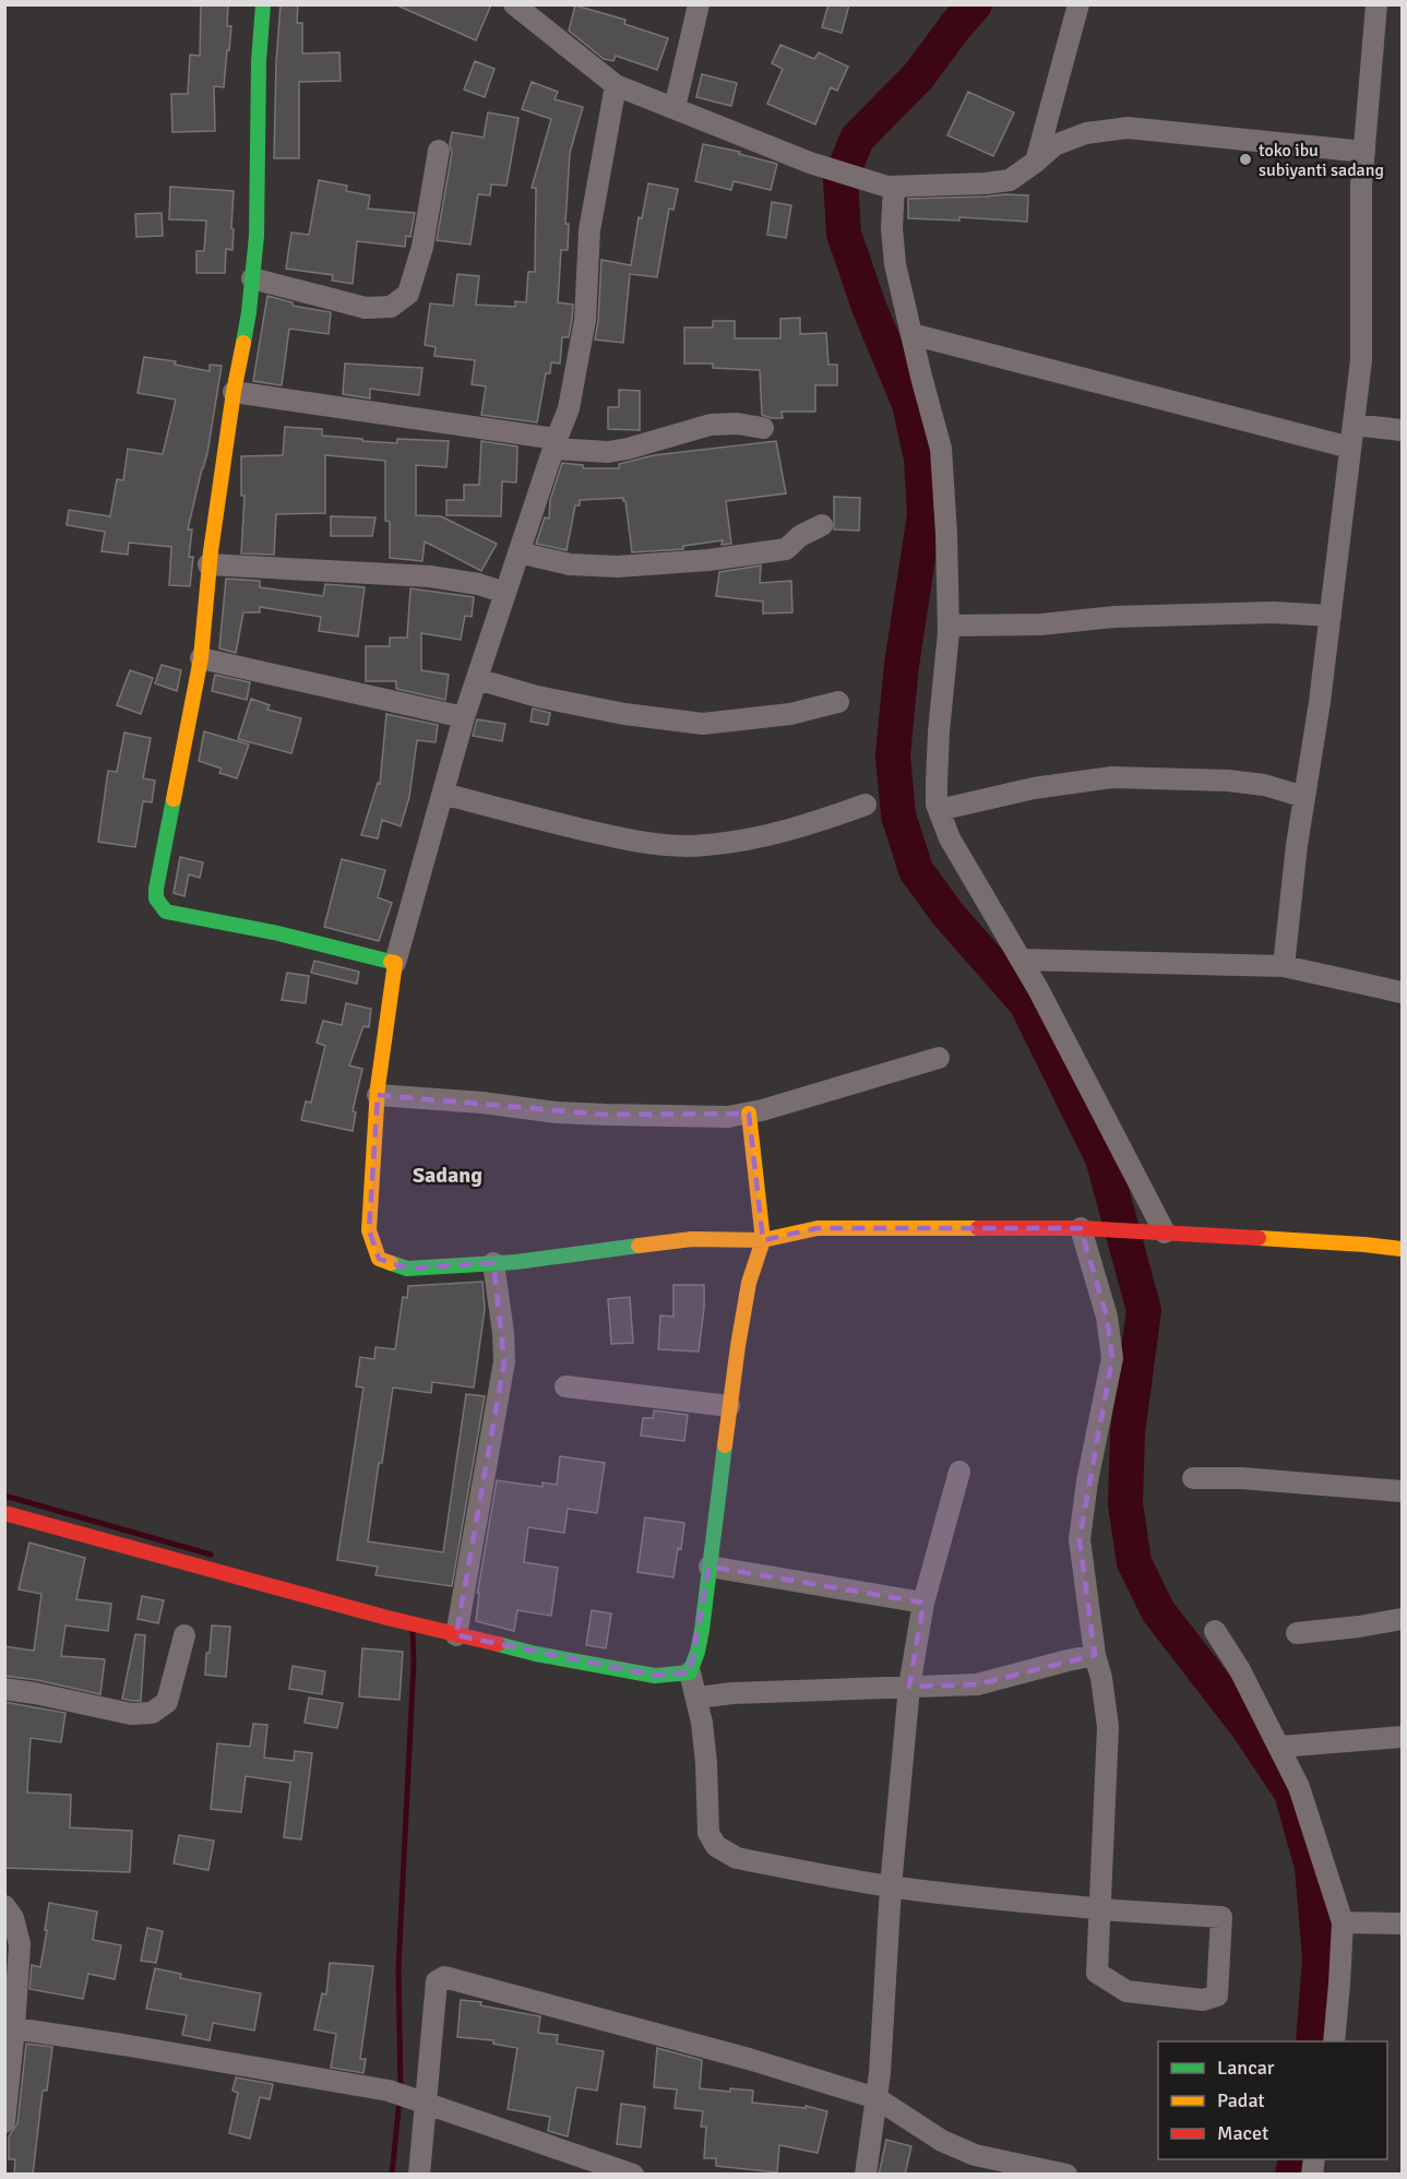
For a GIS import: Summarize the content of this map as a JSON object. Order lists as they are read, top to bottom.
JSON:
{
  "districts": ["Sadang"],
  "places": ["toko ibu subiyanti sadang"],
  "legend": ["Lancar", "Padat", "Macet"]
}
